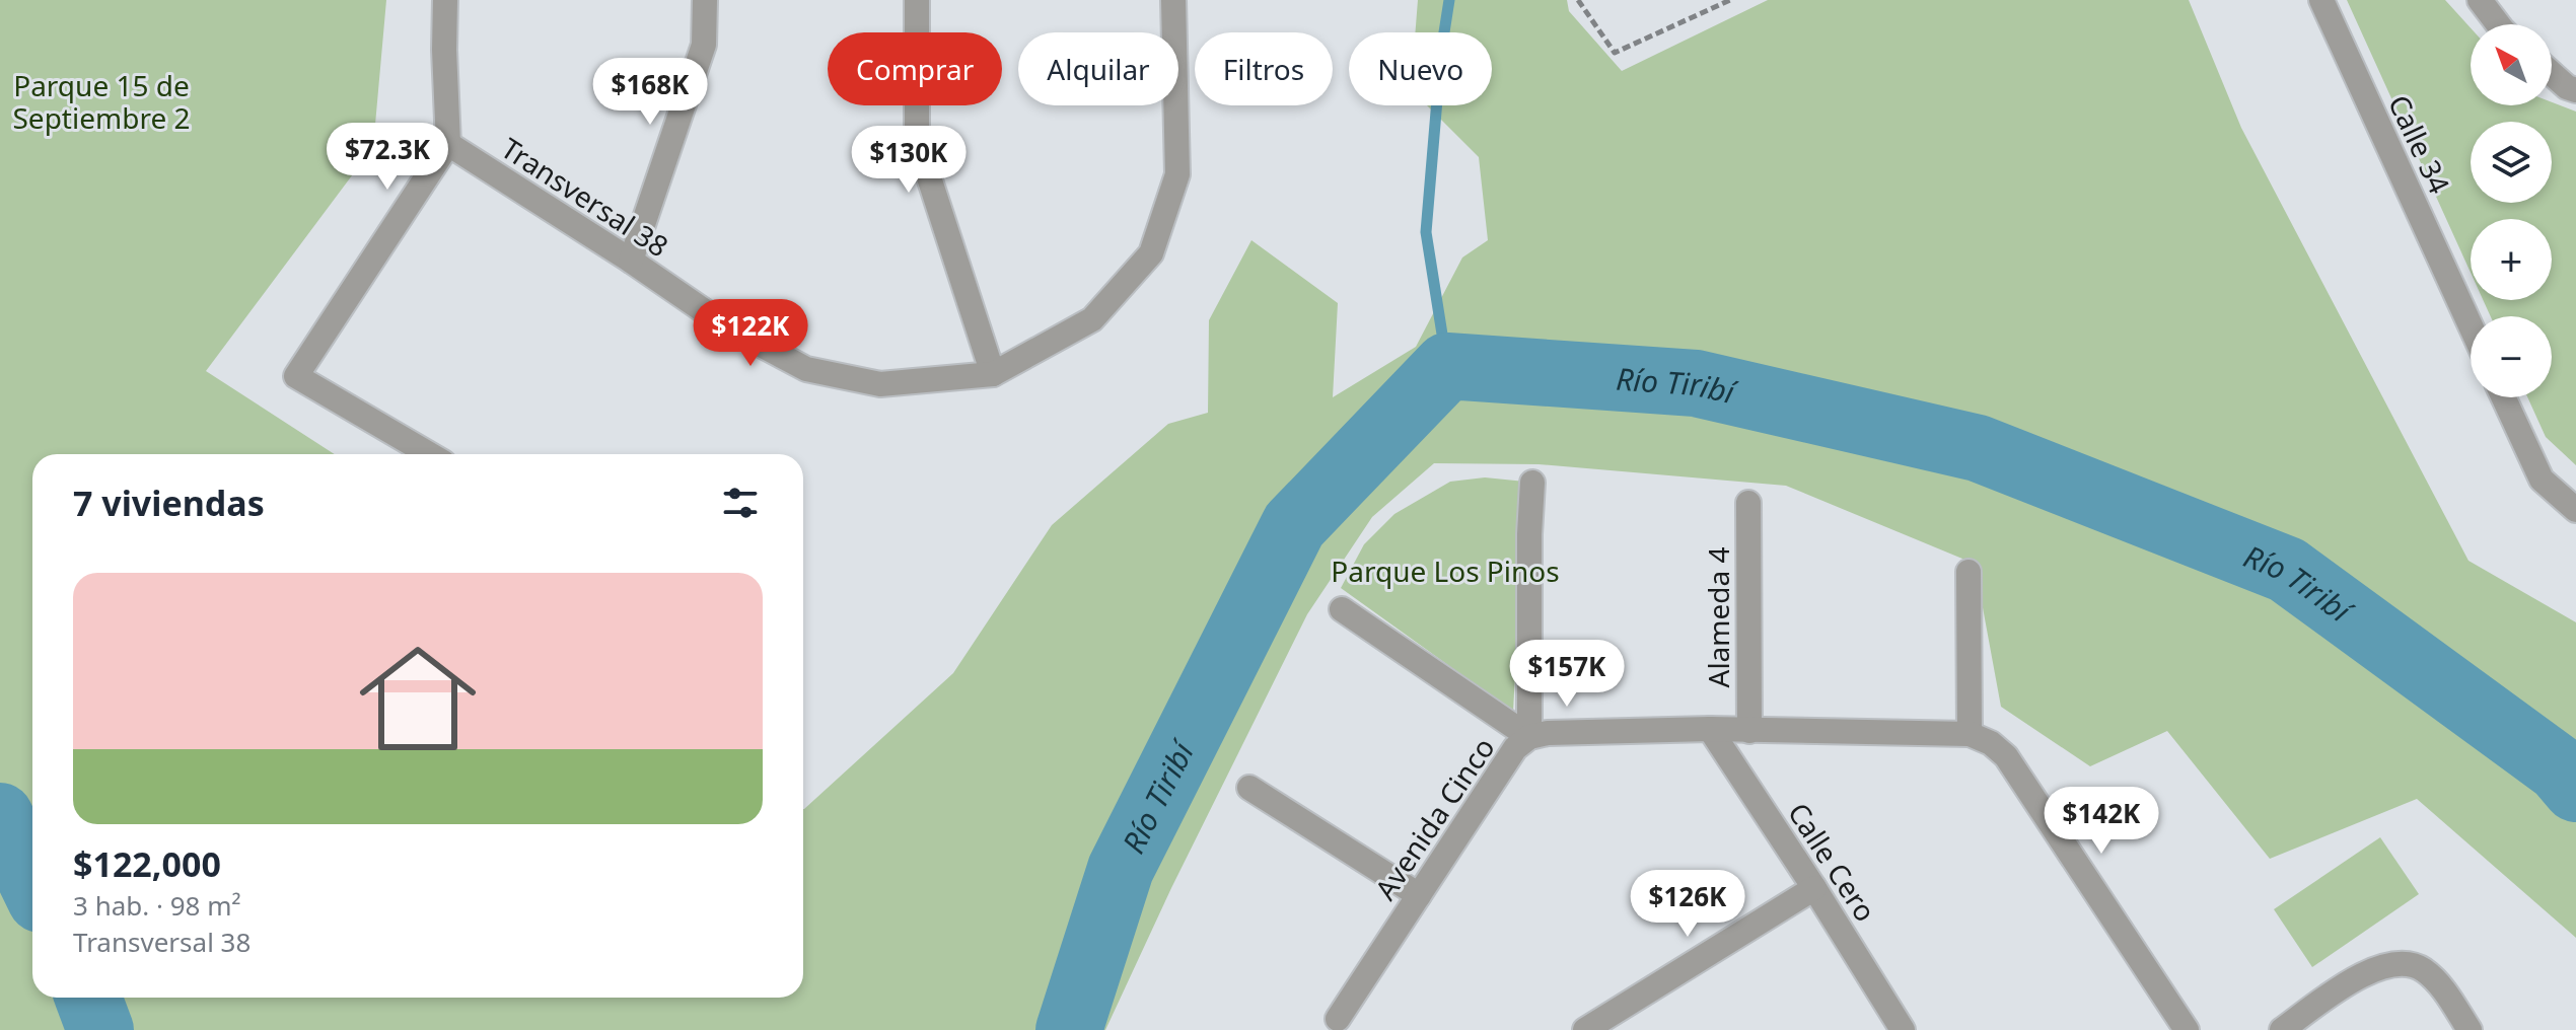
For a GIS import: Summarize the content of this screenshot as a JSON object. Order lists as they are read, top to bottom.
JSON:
{
  "streets": {
    "street": [
      "Calle 34",
      "Transversal 38",
      "Alameda 4",
      "Avenida Cinco",
      "Calle Cero"
    ]
  },
  "crossings": [
    ["Alameda 4", "Avenida Cinco"],
    ["Avenida Cinco", "Calle Cero"]
  ],
  "water": ["Río Tiribí"],
  "parks": ["Parque 15 de Septiembre 2", "Parque Los Pinos"],
  "north": "top left",
  "page": {
    "map_buttons": ["+", "−"],
    "chip": [
      "Comprar",
      "Alquilar",
      "Filtros",
      "Nuevo"
    ],
    "price": [
      "$168K",
      "$72.3K",
      "$130K",
      "$122K",
      "$157K",
      "$142K",
      "$126K"
    ],
    "heading": "7 viviendas",
    "list": [
      {
        "name": "$122,000",
        "note": "3 hab. · 98 m² · Transversal 38"
      }
    ]
  }
}
